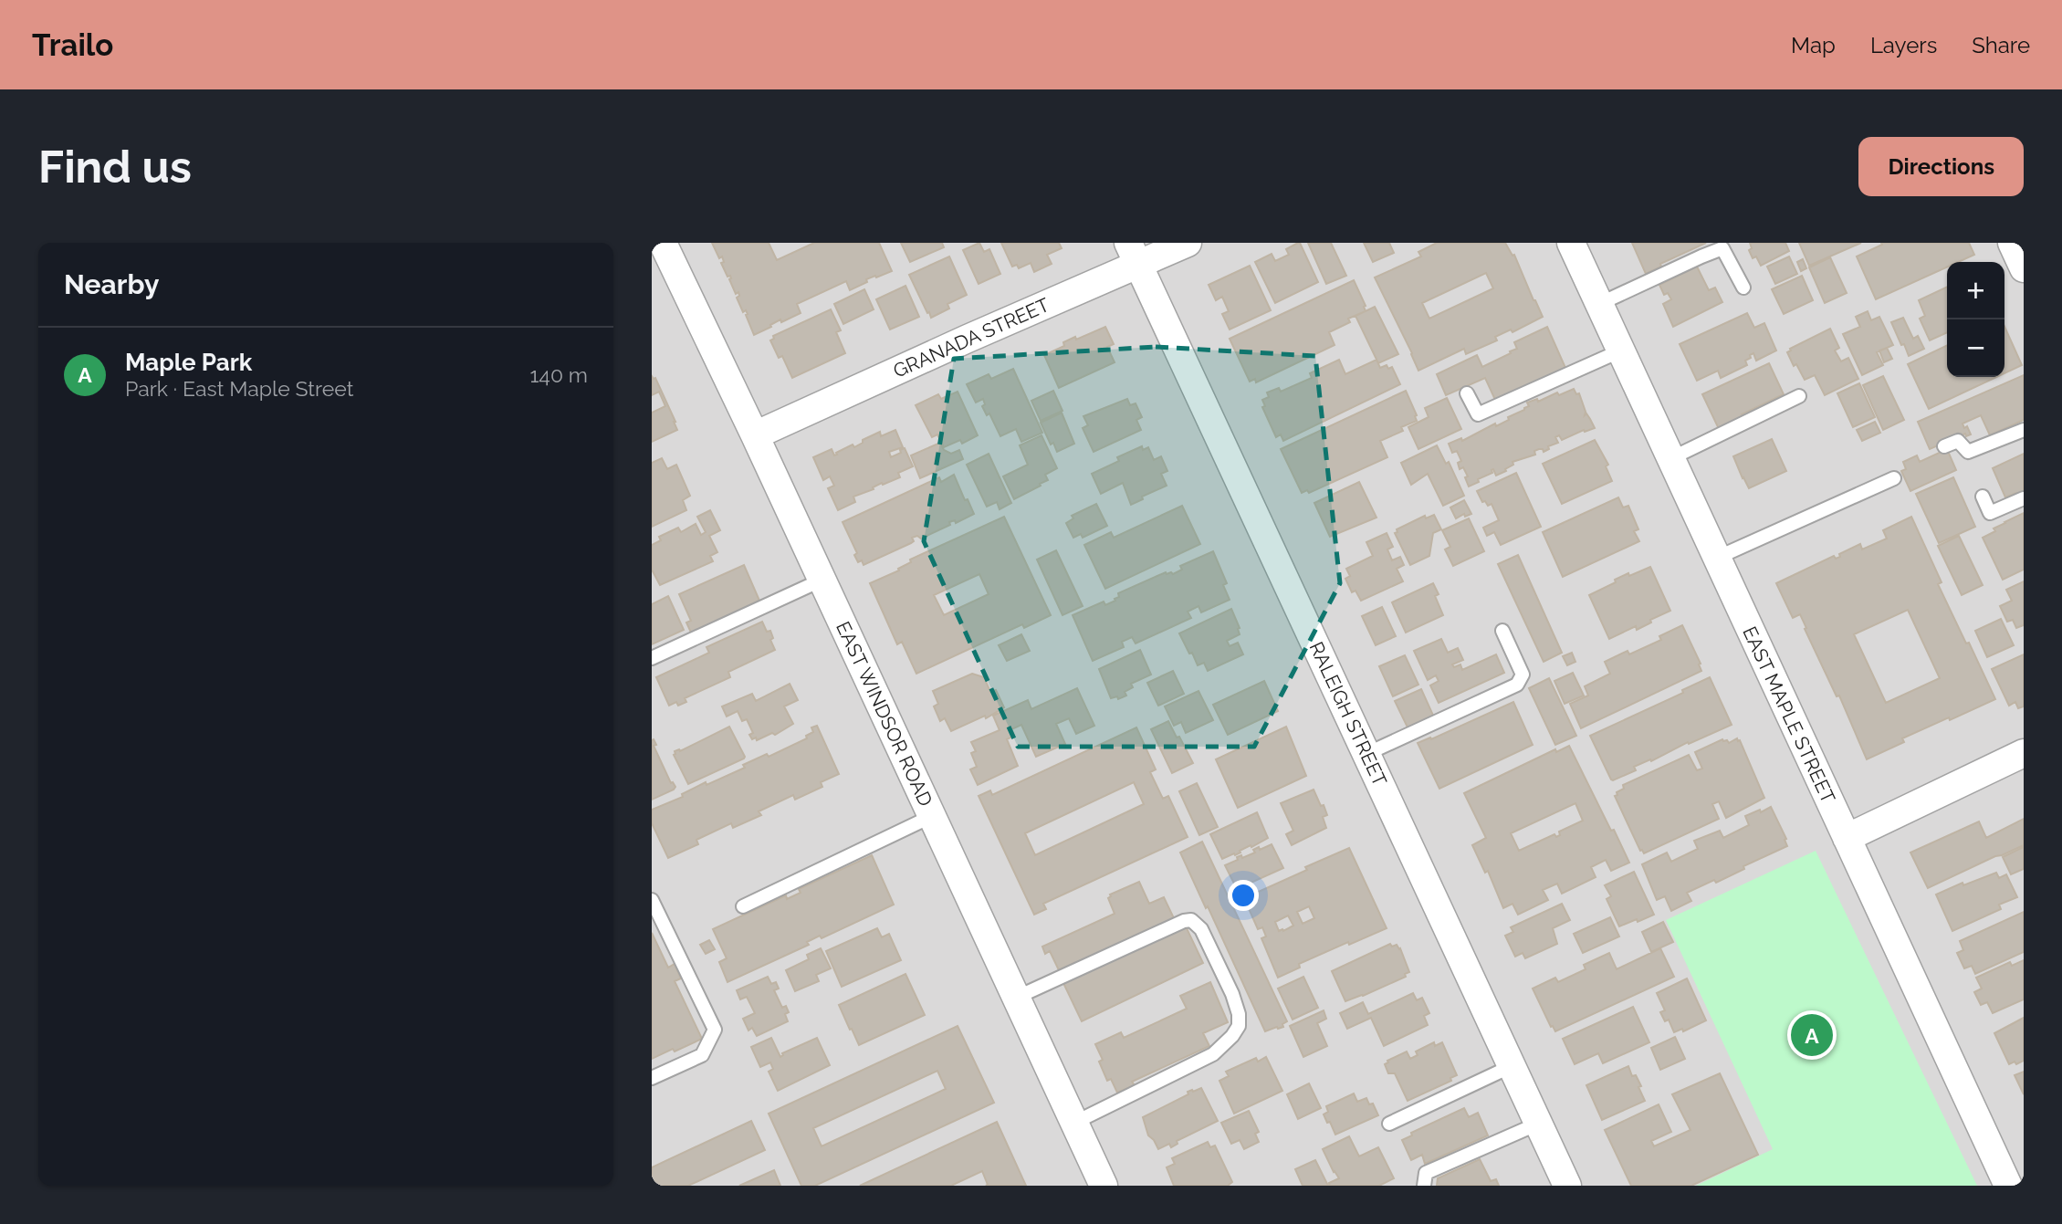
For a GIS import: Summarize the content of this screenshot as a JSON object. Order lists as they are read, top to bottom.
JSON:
{
  "streets": {
    "street": [
      "GRANADA STREET",
      "EAST WINDSOR ROAD",
      "RALEIGH STREET",
      "EAST MAPLE STREET"
    ]
  },
  "crossings": [
    ["GRANADA STREET", "EAST WINDSOR ROAD"],
    ["GRANADA STREET", "RALEIGH STREET"]
  ],
  "page": {
    "header": "Trailo",
    "nav": ["Map", "Layers", "Share"],
    "buttons": "Directions",
    "title": "Find us",
    "heading": "Nearby",
    "map_buttons": ["+", "−"],
    "list": [
      {
        "mark": "A",
        "name": "Maple Park",
        "note": "Park · East Maple Street",
        "value": "140 m"
      }
    ],
    "pins": "A"
  }
}
